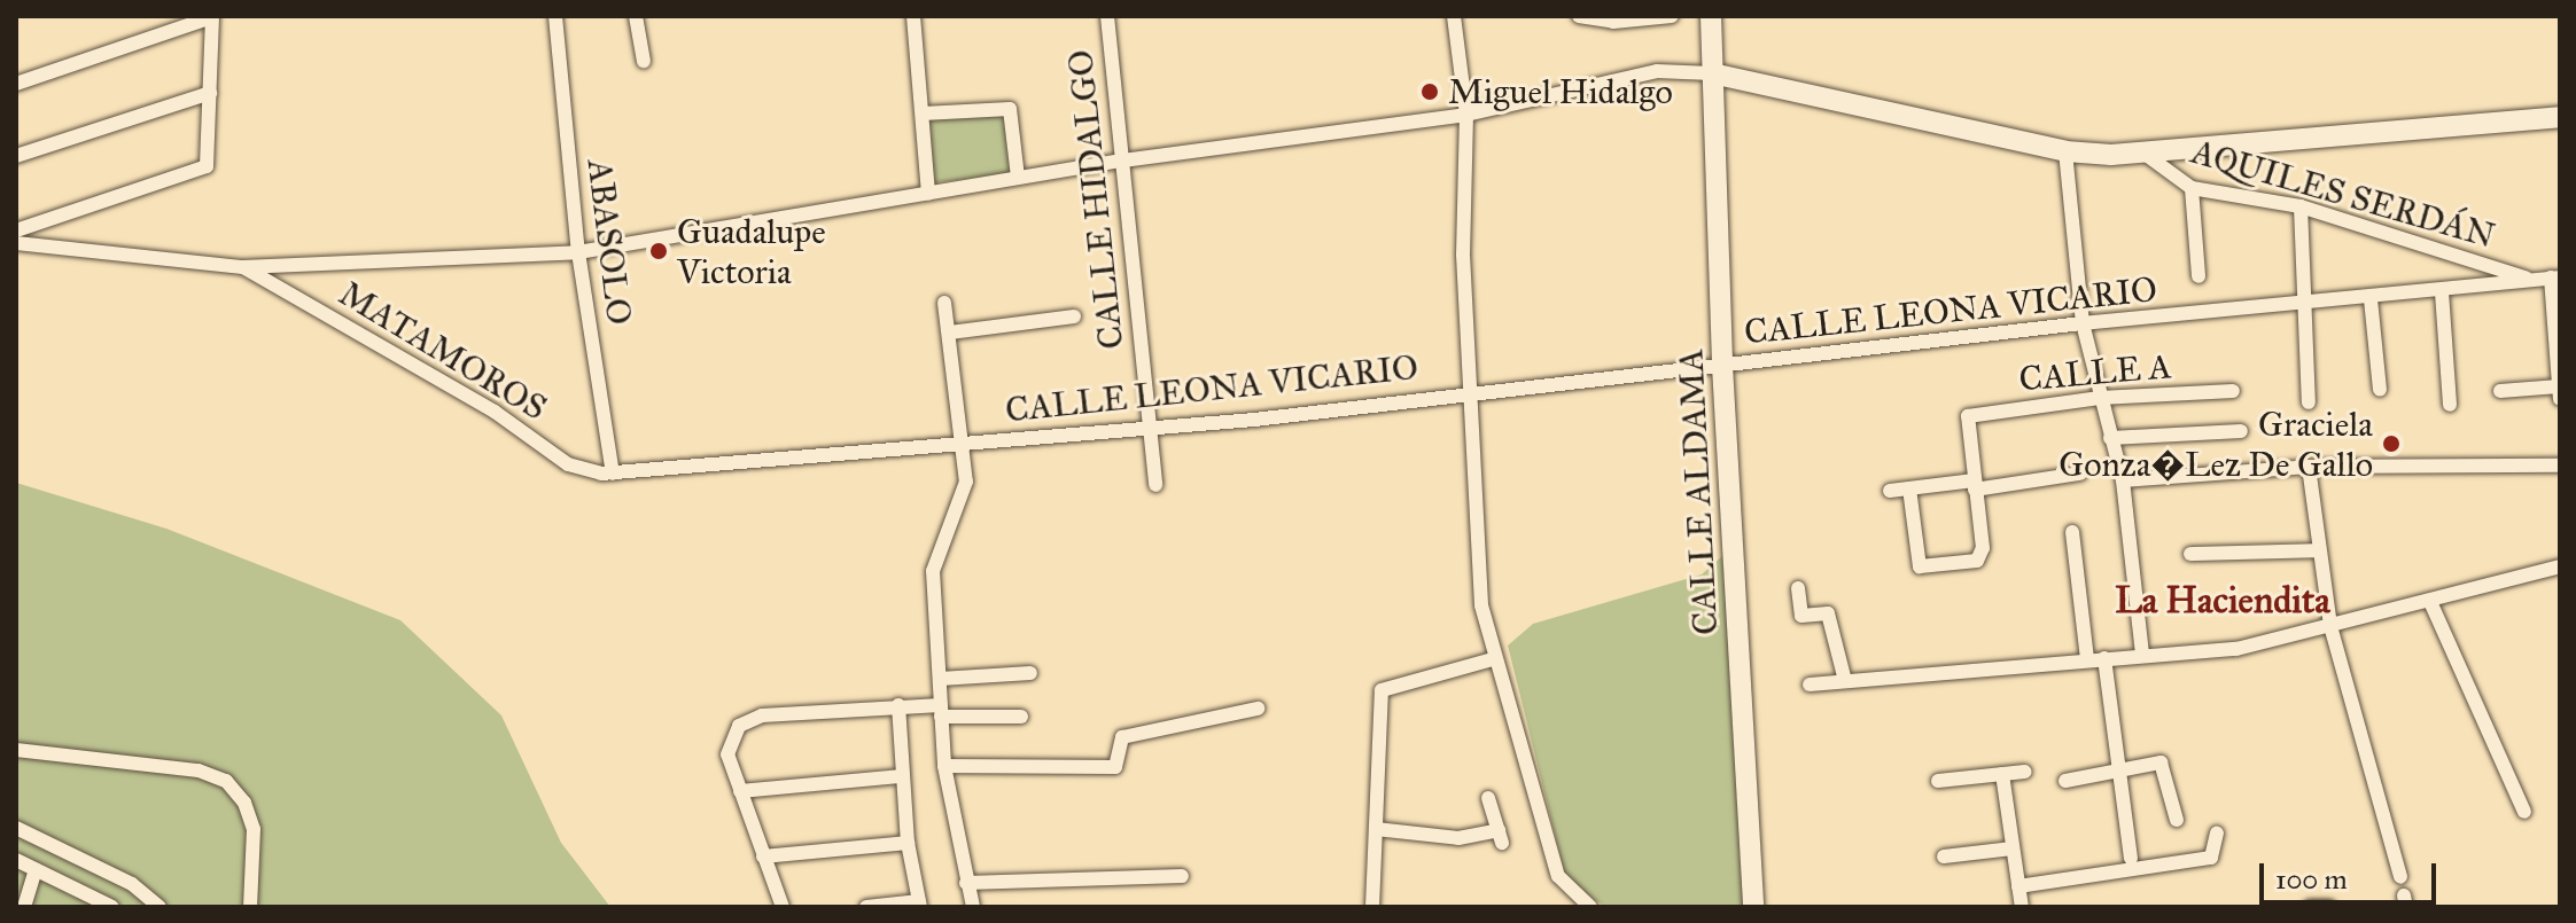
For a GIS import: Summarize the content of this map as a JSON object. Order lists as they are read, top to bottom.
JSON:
{
  "streets": {
    "street": [
      "AQUILES SERDÁN",
      "CALLE HIDALGO",
      "ABASOLO",
      "CALLE LEONA VICARIO",
      "MATAMOROS",
      "CALLE A",
      "CALLE ALDAMA"
    ]
  },
  "crossings": [
    ["AQUILES SERDÁN", "CALLE LEONA VICARIO"],
    ["CALLE HIDALGO", "CALLE LEONA VICARIO"],
    ["ABASOLO", "MATAMOROS"],
    ["CALLE LEONA VICARIO", "MATAMOROS"],
    ["CALLE LEONA VICARIO", "CALLE ALDAMA"]
  ],
  "districts": ["La Haciendita"],
  "places": ["Miguel Hidalgo", "Guadalupe Victoria", "Graciela Gonza�Lez De Gallo"],
  "scale_bar": "100 m"
}
